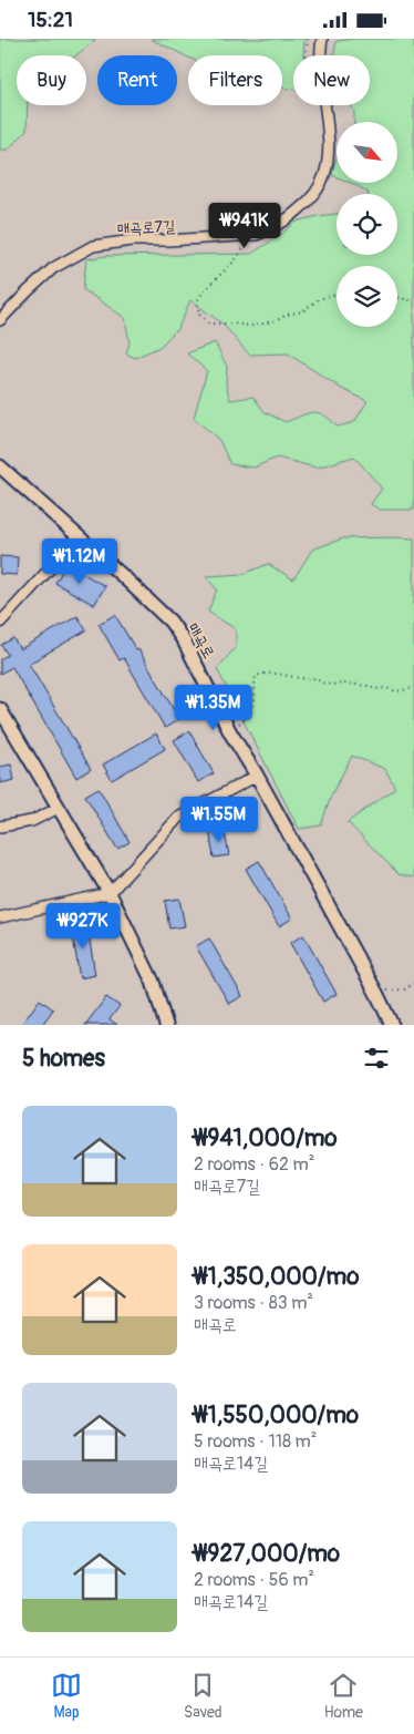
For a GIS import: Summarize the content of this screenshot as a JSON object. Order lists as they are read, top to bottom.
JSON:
{
  "streets": {
    "street": ["매곡로7길", "매곡로"]
  },
  "north": "bottom right",
  "page": {
    "status": "15:21",
    "chip": [
      "Buy",
      "Rent",
      "Filters",
      "New"
    ],
    "price": [
      "₩941K",
      "₩1.12M",
      "₩1.35M",
      "₩1.55M",
      "₩927K"
    ],
    "heading": "5 homes",
    "list": [
      {
        "name": "₩941,000/mo",
        "note": "2 rooms · 62 m² · 매곡로7길"
      },
      {
        "name": "₩1,350,000/mo",
        "note": "3 rooms · 83 m² · 매곡로"
      },
      {
        "name": "₩1,550,000/mo",
        "note": "5 rooms · 118 m² · 매곡로14길"
      },
      {
        "name": "₩927,000/mo",
        "note": "2 rooms · 56 m² · 매곡로14길"
      }
    ],
    "tabs": ["Map", "Saved", "Home"]
  }
}
